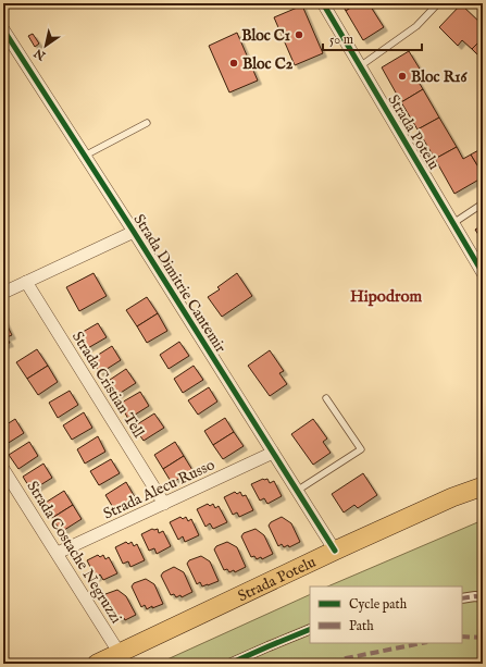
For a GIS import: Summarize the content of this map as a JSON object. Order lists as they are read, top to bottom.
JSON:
{
  "streets": {
    "main road": ["Strada Potelu"],
    "street": [
      "Strada Dimitrie Cantemir",
      "Strada Cristian Tell",
      "Strada Alecu Russo",
      "Strada Costache Negruzzi"
    ]
  },
  "crossings": [
    ["Strada Potelu", "Strada Dimitrie Cantemir"],
    ["Strada Potelu", "Strada Costache Negruzzi"],
    ["Strada Dimitrie Cantemir", "Strada Alecu Russo"],
    ["Strada Cristian Tell", "Strada Alecu Russo"],
    ["Strada Alecu Russo", "Strada Costache Negruzzi"]
  ],
  "districts": ["Hipodrom"],
  "places": ["Bloc C1", "Bloc C2", "Bloc R16"],
  "legend": ["Cycle path", "Path"],
  "scale_bar": "50 m",
  "north": "bottom left"
}
